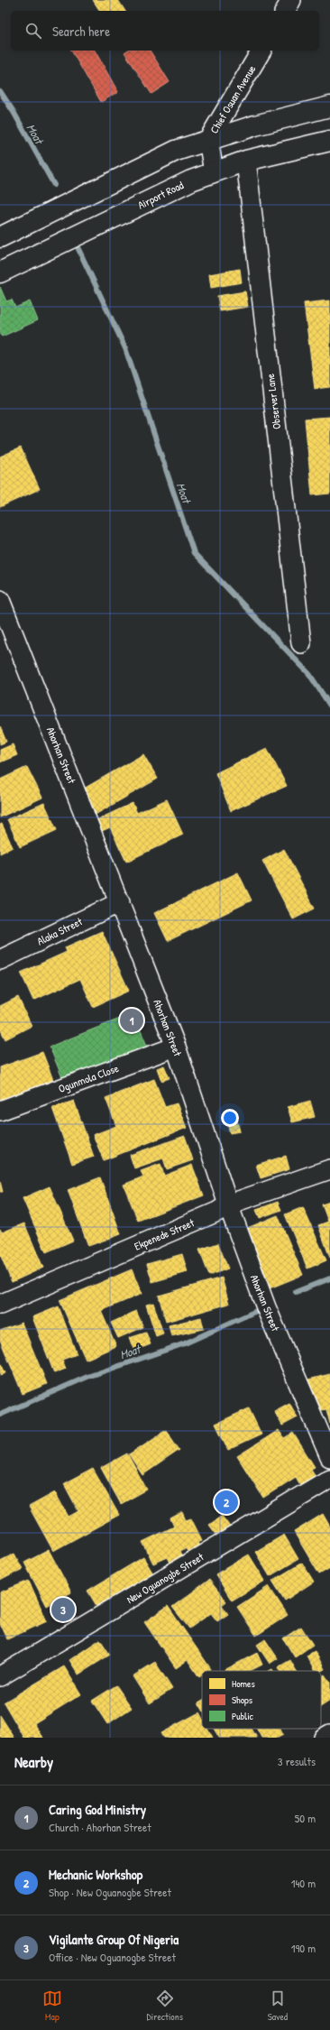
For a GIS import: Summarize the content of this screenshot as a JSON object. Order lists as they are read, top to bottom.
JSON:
{
  "streets": {
    "main road": ["Airport Road"],
    "street": [
      "Chief Osuan Avenue",
      "Observer Lane",
      "Ahorhan Street",
      "Alaka Street",
      "Ogunmola Close",
      "Ekpenede Street",
      "New Oguanogbe Street"
    ]
  },
  "crossings": [
    ["Chief Osuan Avenue", "Airport Road"],
    ["Airport Road", "Observer Lane"],
    ["Ahorhan Street", "Alaka Street"],
    ["Ahorhan Street", "Ogunmola Close"],
    ["Ahorhan Street", "Ekpenede Street"]
  ],
  "water": ["Moat"],
  "legend": ["Homes", "Shops", "Public"],
  "page": {
    "search": "Search here",
    "pins": ["1", "2", "3"],
    "heading": ["Nearby", "3 results"],
    "list": [
      {
        "mark": "1",
        "name": "Caring God Ministry",
        "note": "Church · Ahorhan Street",
        "value": "50 m"
      },
      {
        "mark": "2",
        "name": "Mechanic Workshop",
        "note": "Shop · New Oguanogbe Street",
        "value": "140 m"
      },
      {
        "mark": "3",
        "name": "Vigilante Group Of Nigeria",
        "note": "Office · New Oguanogbe Street",
        "value": "190 m"
      }
    ],
    "nav": ["Map", "Directions", "Saved"]
  }
}
